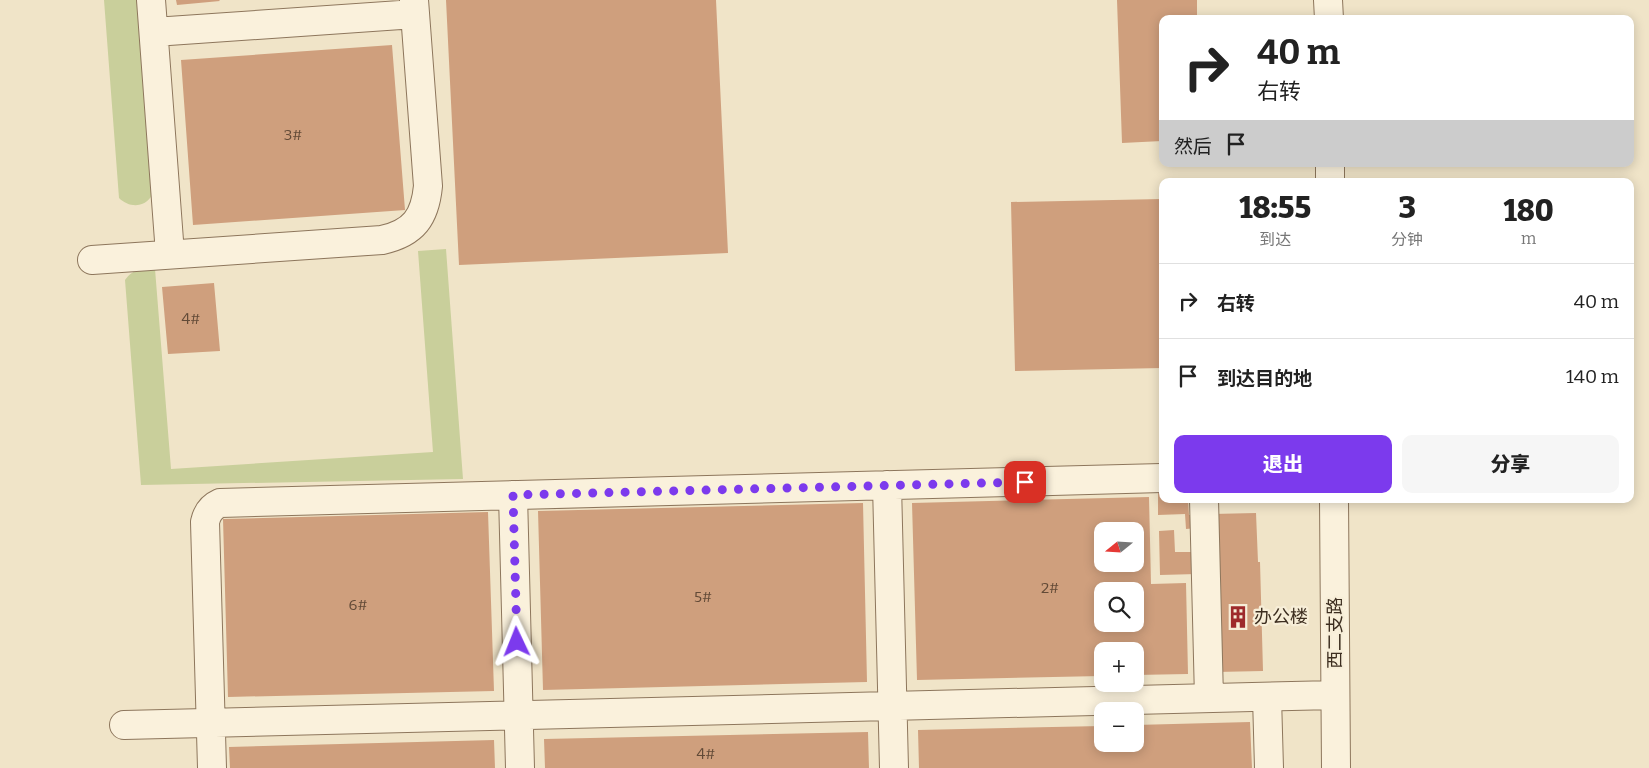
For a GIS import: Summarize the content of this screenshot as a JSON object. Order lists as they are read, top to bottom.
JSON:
{
  "streets": {
    "street": ["西二支路"]
  },
  "places": {
    "building": ["办公楼"]
  },
  "house_numbers": [
    "3#",
    "4#",
    "2#",
    "5#",
    "6#",
    "4#"
  ],
  "north": "left",
  "page": {
    "turn": ["40 m", "右转"],
    "then": "然后",
    "eta": [
      "18:55",
      "到达",
      "3",
      "分钟",
      "180",
      "m"
    ],
    "list": [
      {
        "name": "右转",
        "value": "40 m"
      },
      {
        "name": "到达目的地",
        "value": "140 m"
      }
    ],
    "buttons": ["退出", "分享"],
    "map_buttons": ["+", "−"]
  }
}
